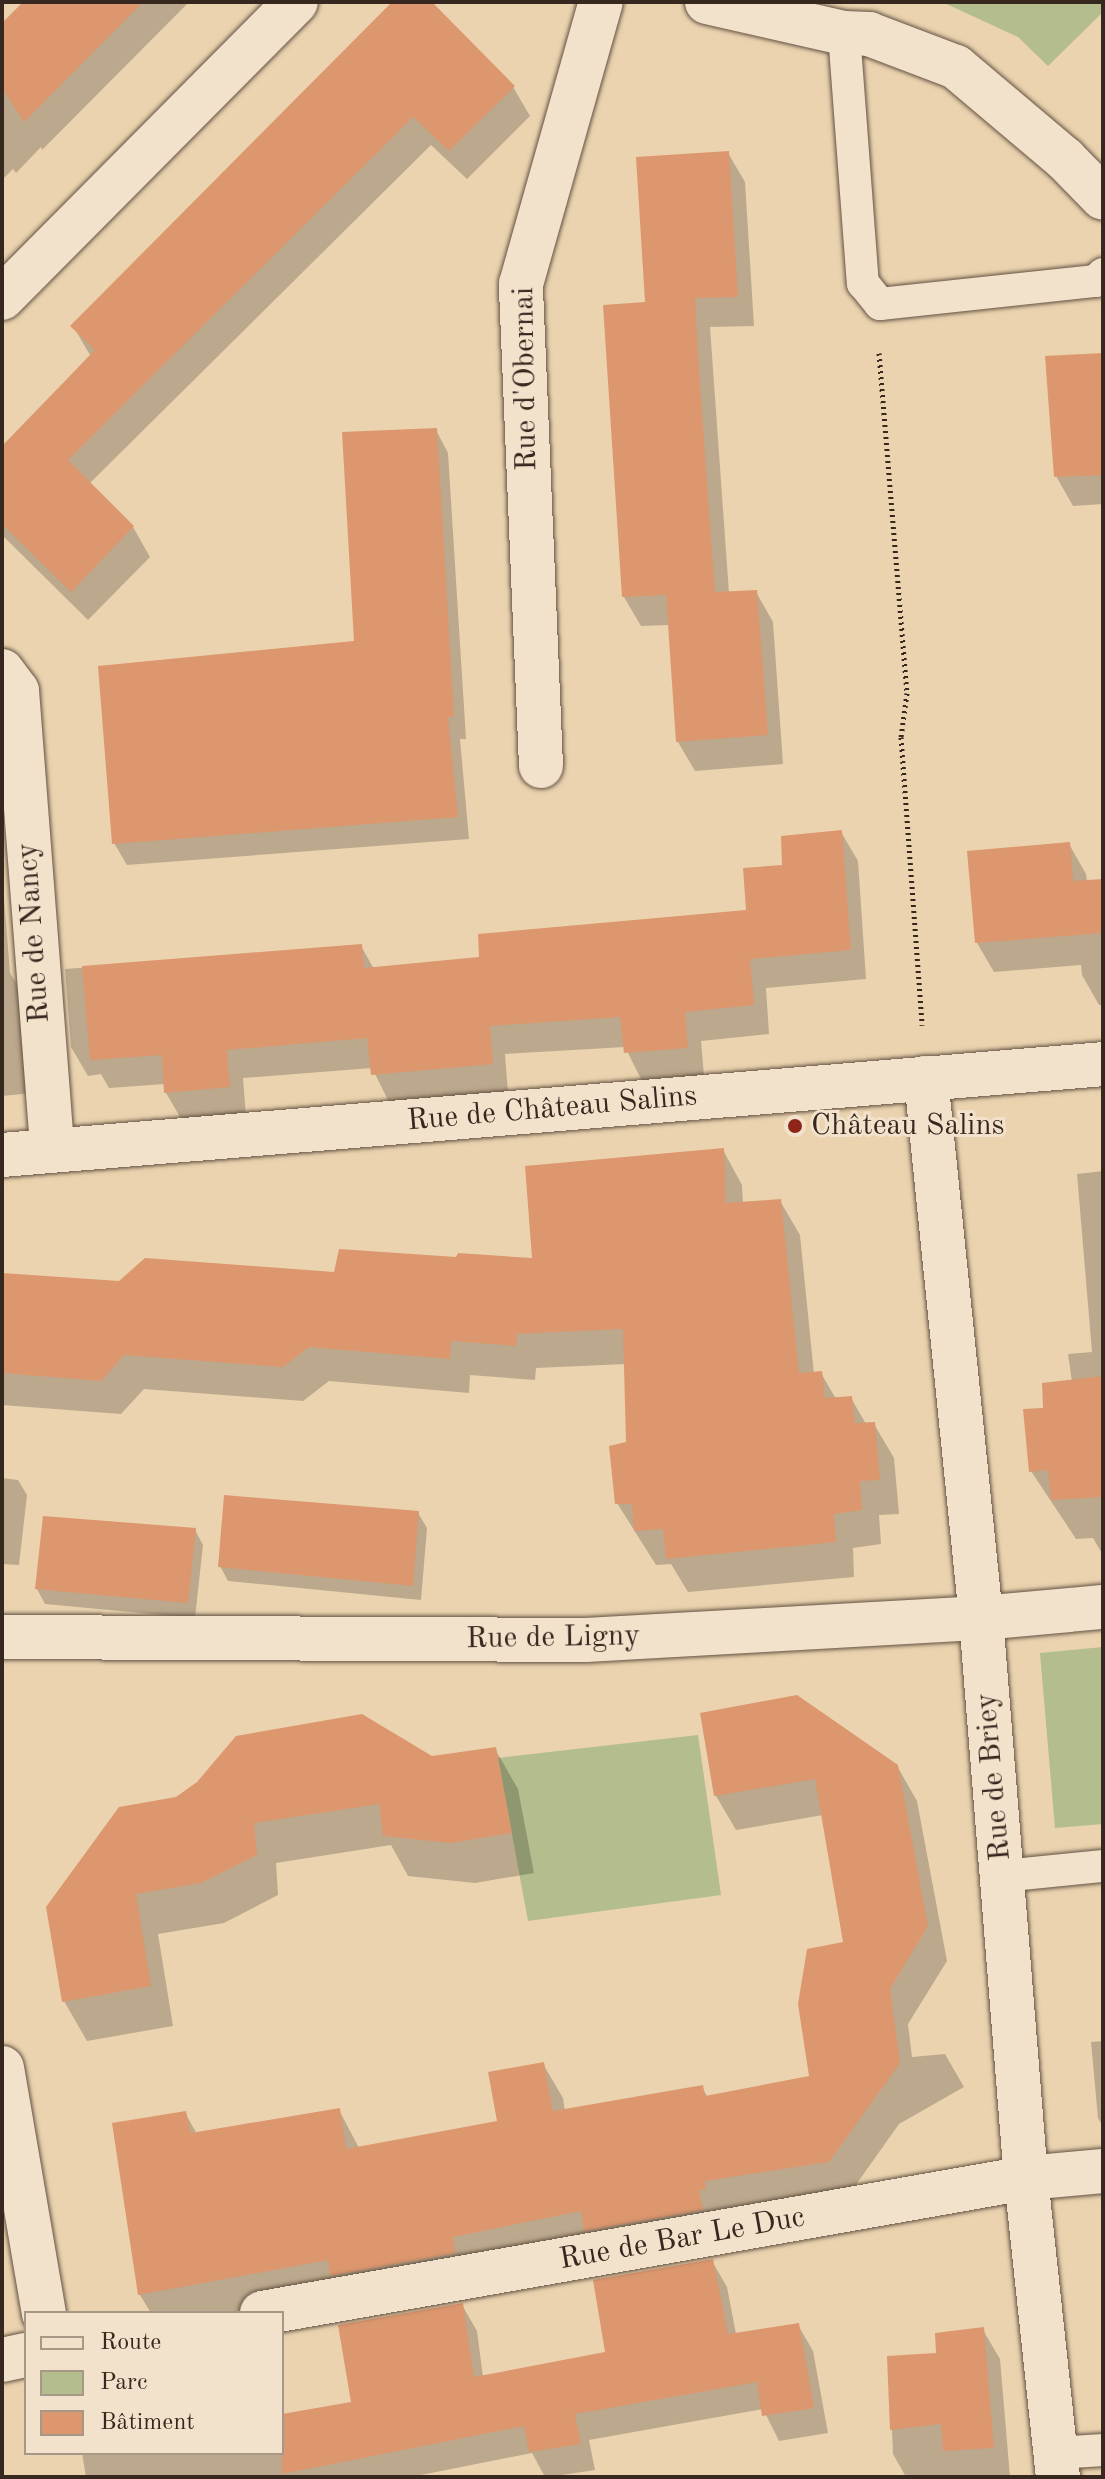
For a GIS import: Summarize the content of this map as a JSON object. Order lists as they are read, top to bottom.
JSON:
{
  "streets": {
    "street": [
      "Rue d'Obernai",
      "Rue de Nancy",
      "Rue de Château Salins",
      "Rue de Ligny",
      "Rue de Briey",
      "Rue de Bar Le Duc"
    ]
  },
  "crossings": [
    ["Rue de Nancy", "Rue de Château Salins"],
    ["Rue de Château Salins", "Rue de Briey"],
    ["Rue de Ligny", "Rue de Briey"],
    ["Rue de Briey", "Rue de Bar Le Duc"]
  ],
  "places": ["Château Salins"],
  "legend": ["Route", "Parc", "Bâtiment"]
}
